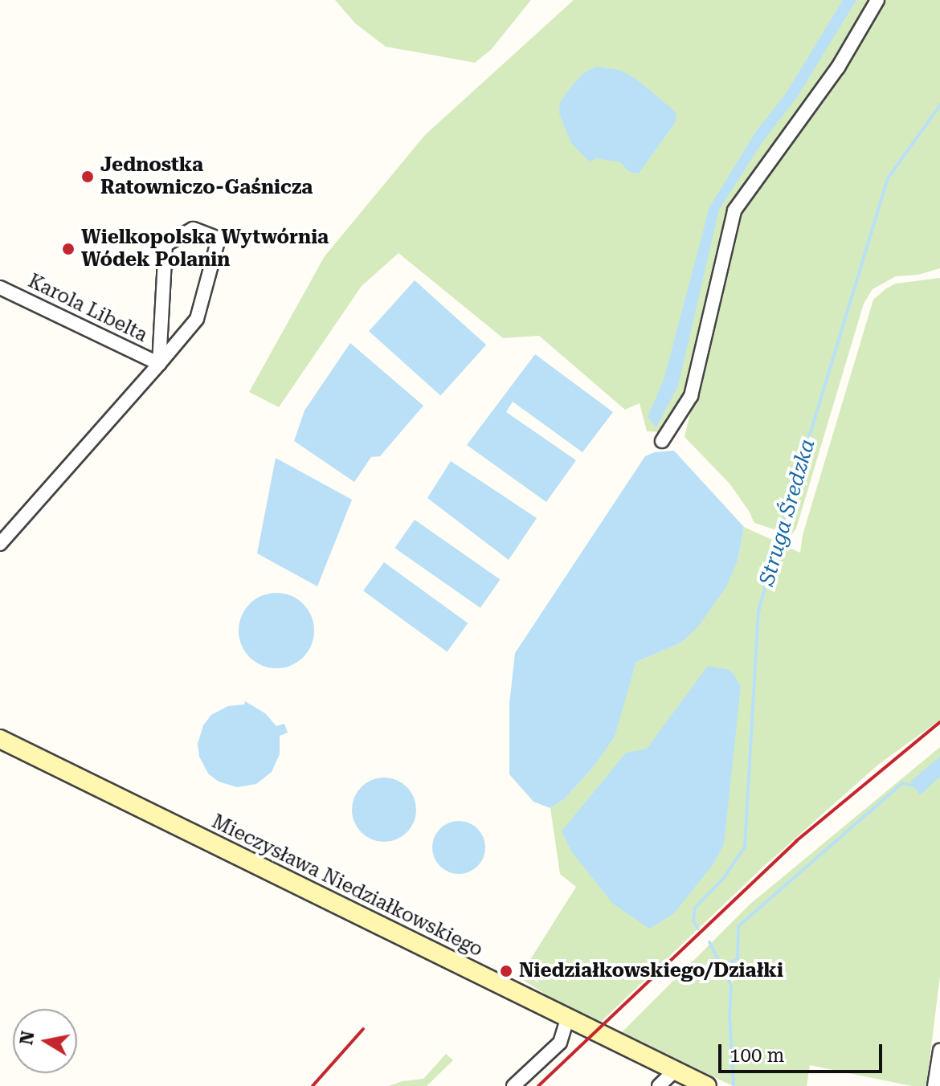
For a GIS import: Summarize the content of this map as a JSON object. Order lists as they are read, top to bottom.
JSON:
{
  "streets": {
    "street": ["Karola Libelta", "Mieczysława Niedziałkowskiego"]
  },
  "water": ["Struga Średzka"],
  "places": ["Jednostka Ratowniczo-Gaśnicza", "Wielkopolska Wytwórnia Wódek Polanin", "Niedziałkowskiego/Działki"],
  "scale_bar": "100 m",
  "north": "left"
}
